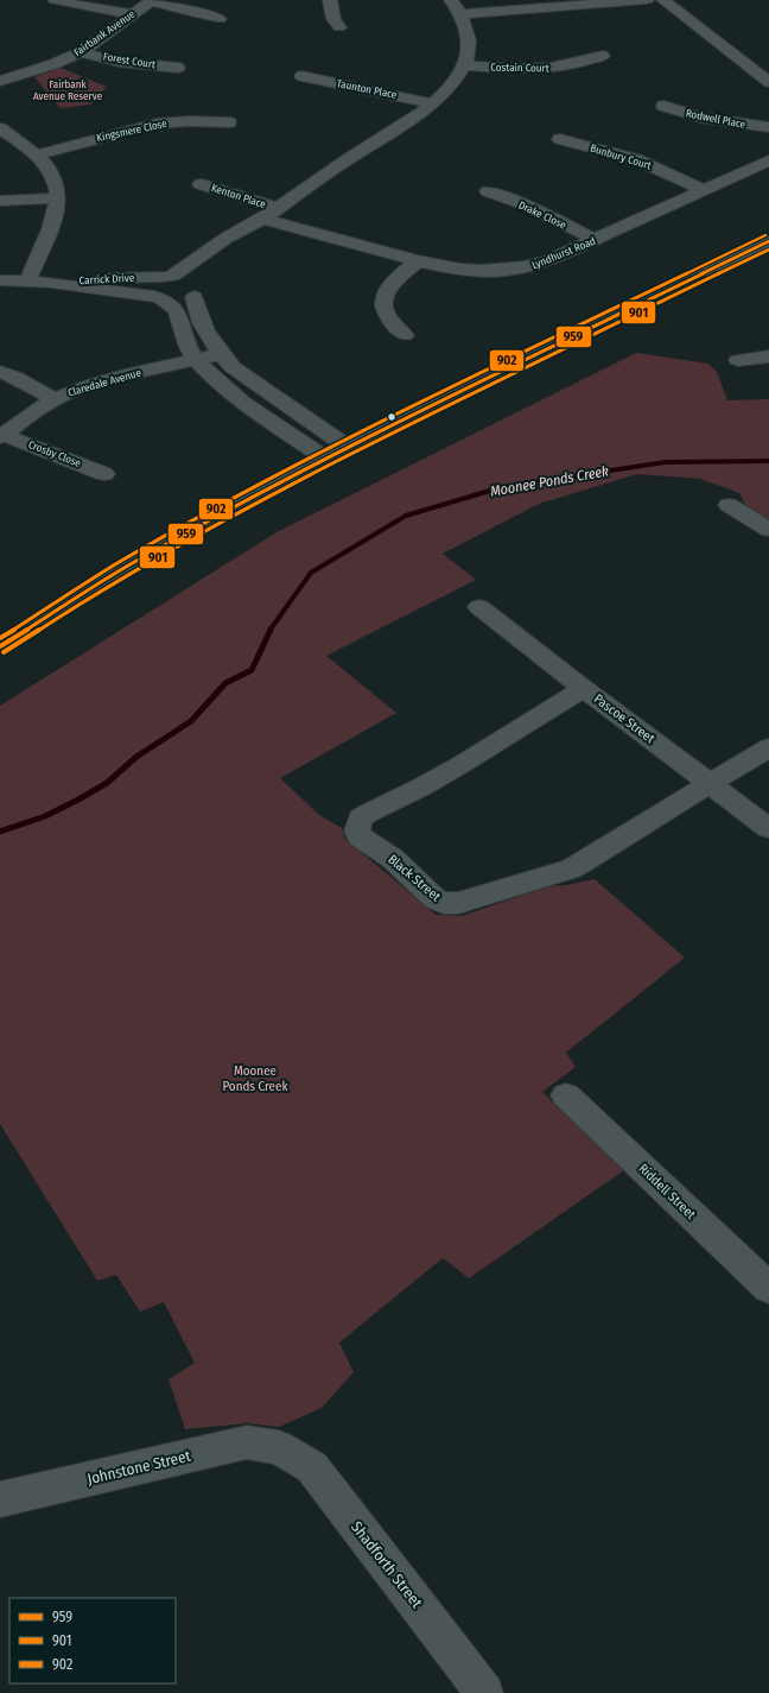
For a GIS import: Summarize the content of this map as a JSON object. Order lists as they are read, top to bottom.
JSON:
{
  "streets": {
    "street": [
      "Fairbank Avenue",
      "Forest Court",
      "Costain Court",
      "Taunton Place",
      "Rodwell Place",
      "Kingsmere Close",
      "Bunbury Court",
      "Kenton Place",
      "Drake Close",
      "Lyndhurst Road",
      "Carrick Drive",
      "Claredale Avenue",
      "Crosby Close",
      "Pascoe Street",
      "Black Street",
      "Riddell Street",
      "Johnstone Street",
      "Shadforth Street"
    ]
  },
  "crossings": [
    ["Fairbank Avenue", "Forest Court"],
    ["Bunbury Court", "Lyndhurst Road"],
    ["Drake Close", "Lyndhurst Road"],
    ["Claredale Avenue", "Crosby Close"],
    ["Pascoe Street", "Black Street"],
    ["Johnstone Street", "Shadforth Street"]
  ],
  "water": ["Moonee Ponds Creek"],
  "parks": ["Fairbank Avenue Reserve", "Moonee Ponds Creek"],
  "lines": ["transit line 902", "transit line 959", "transit line 901"],
  "legend": ["959", "901", "902"]
}
